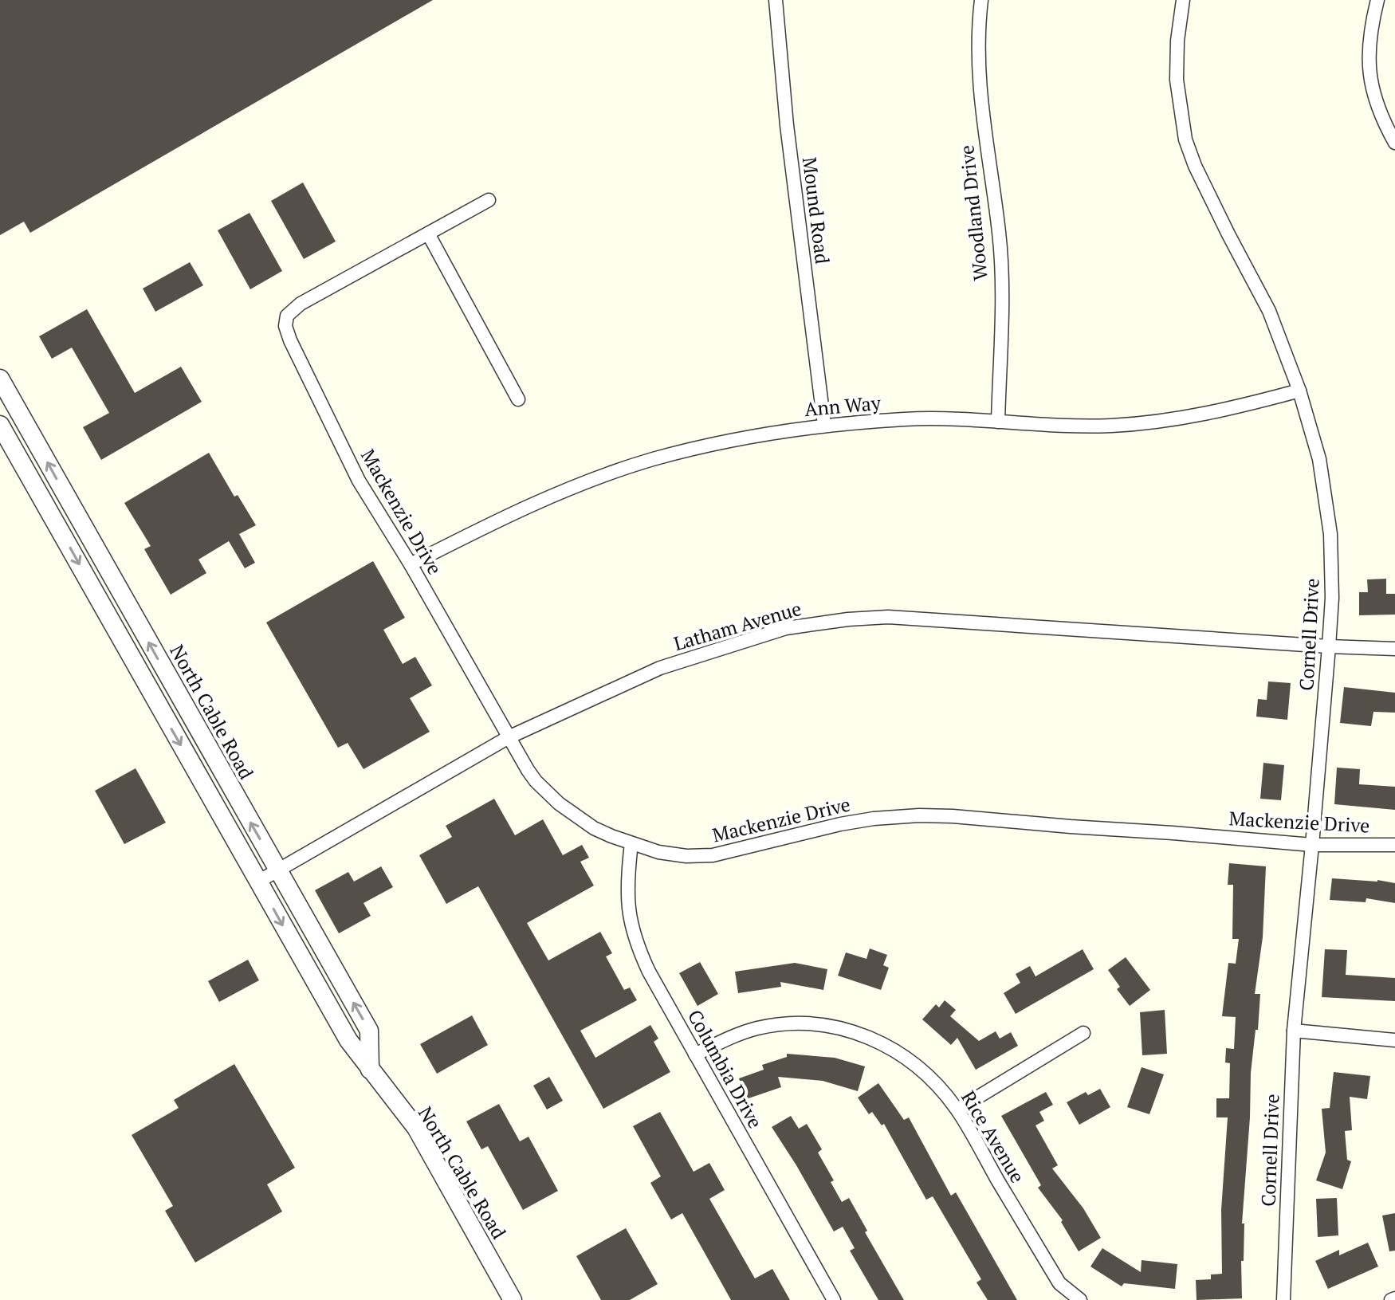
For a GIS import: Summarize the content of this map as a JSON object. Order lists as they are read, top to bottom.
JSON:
{
  "streets": {
    "street": [
      "Mound Road",
      "Woodland Drive",
      "Ann Way",
      "Mackenzie Drive",
      "Latham Avenue",
      "Cornell Drive",
      "North Cable Road",
      "Columbia Drive",
      "Rice Avenue"
    ]
  },
  "crossings": [
    ["Mound Road", "Ann Way"],
    ["Woodland Drive", "Ann Way"],
    ["Ann Way", "Mackenzie Drive"],
    ["Ann Way", "Cornell Drive"],
    ["Mackenzie Drive", "Latham Avenue"],
    ["Mackenzie Drive", "Cornell Drive"],
    ["Mackenzie Drive", "Columbia Drive"],
    ["Latham Avenue", "Cornell Drive"],
    ["Latham Avenue", "North Cable Road"],
    ["Columbia Drive", "Rice Avenue"]
  ]
}
